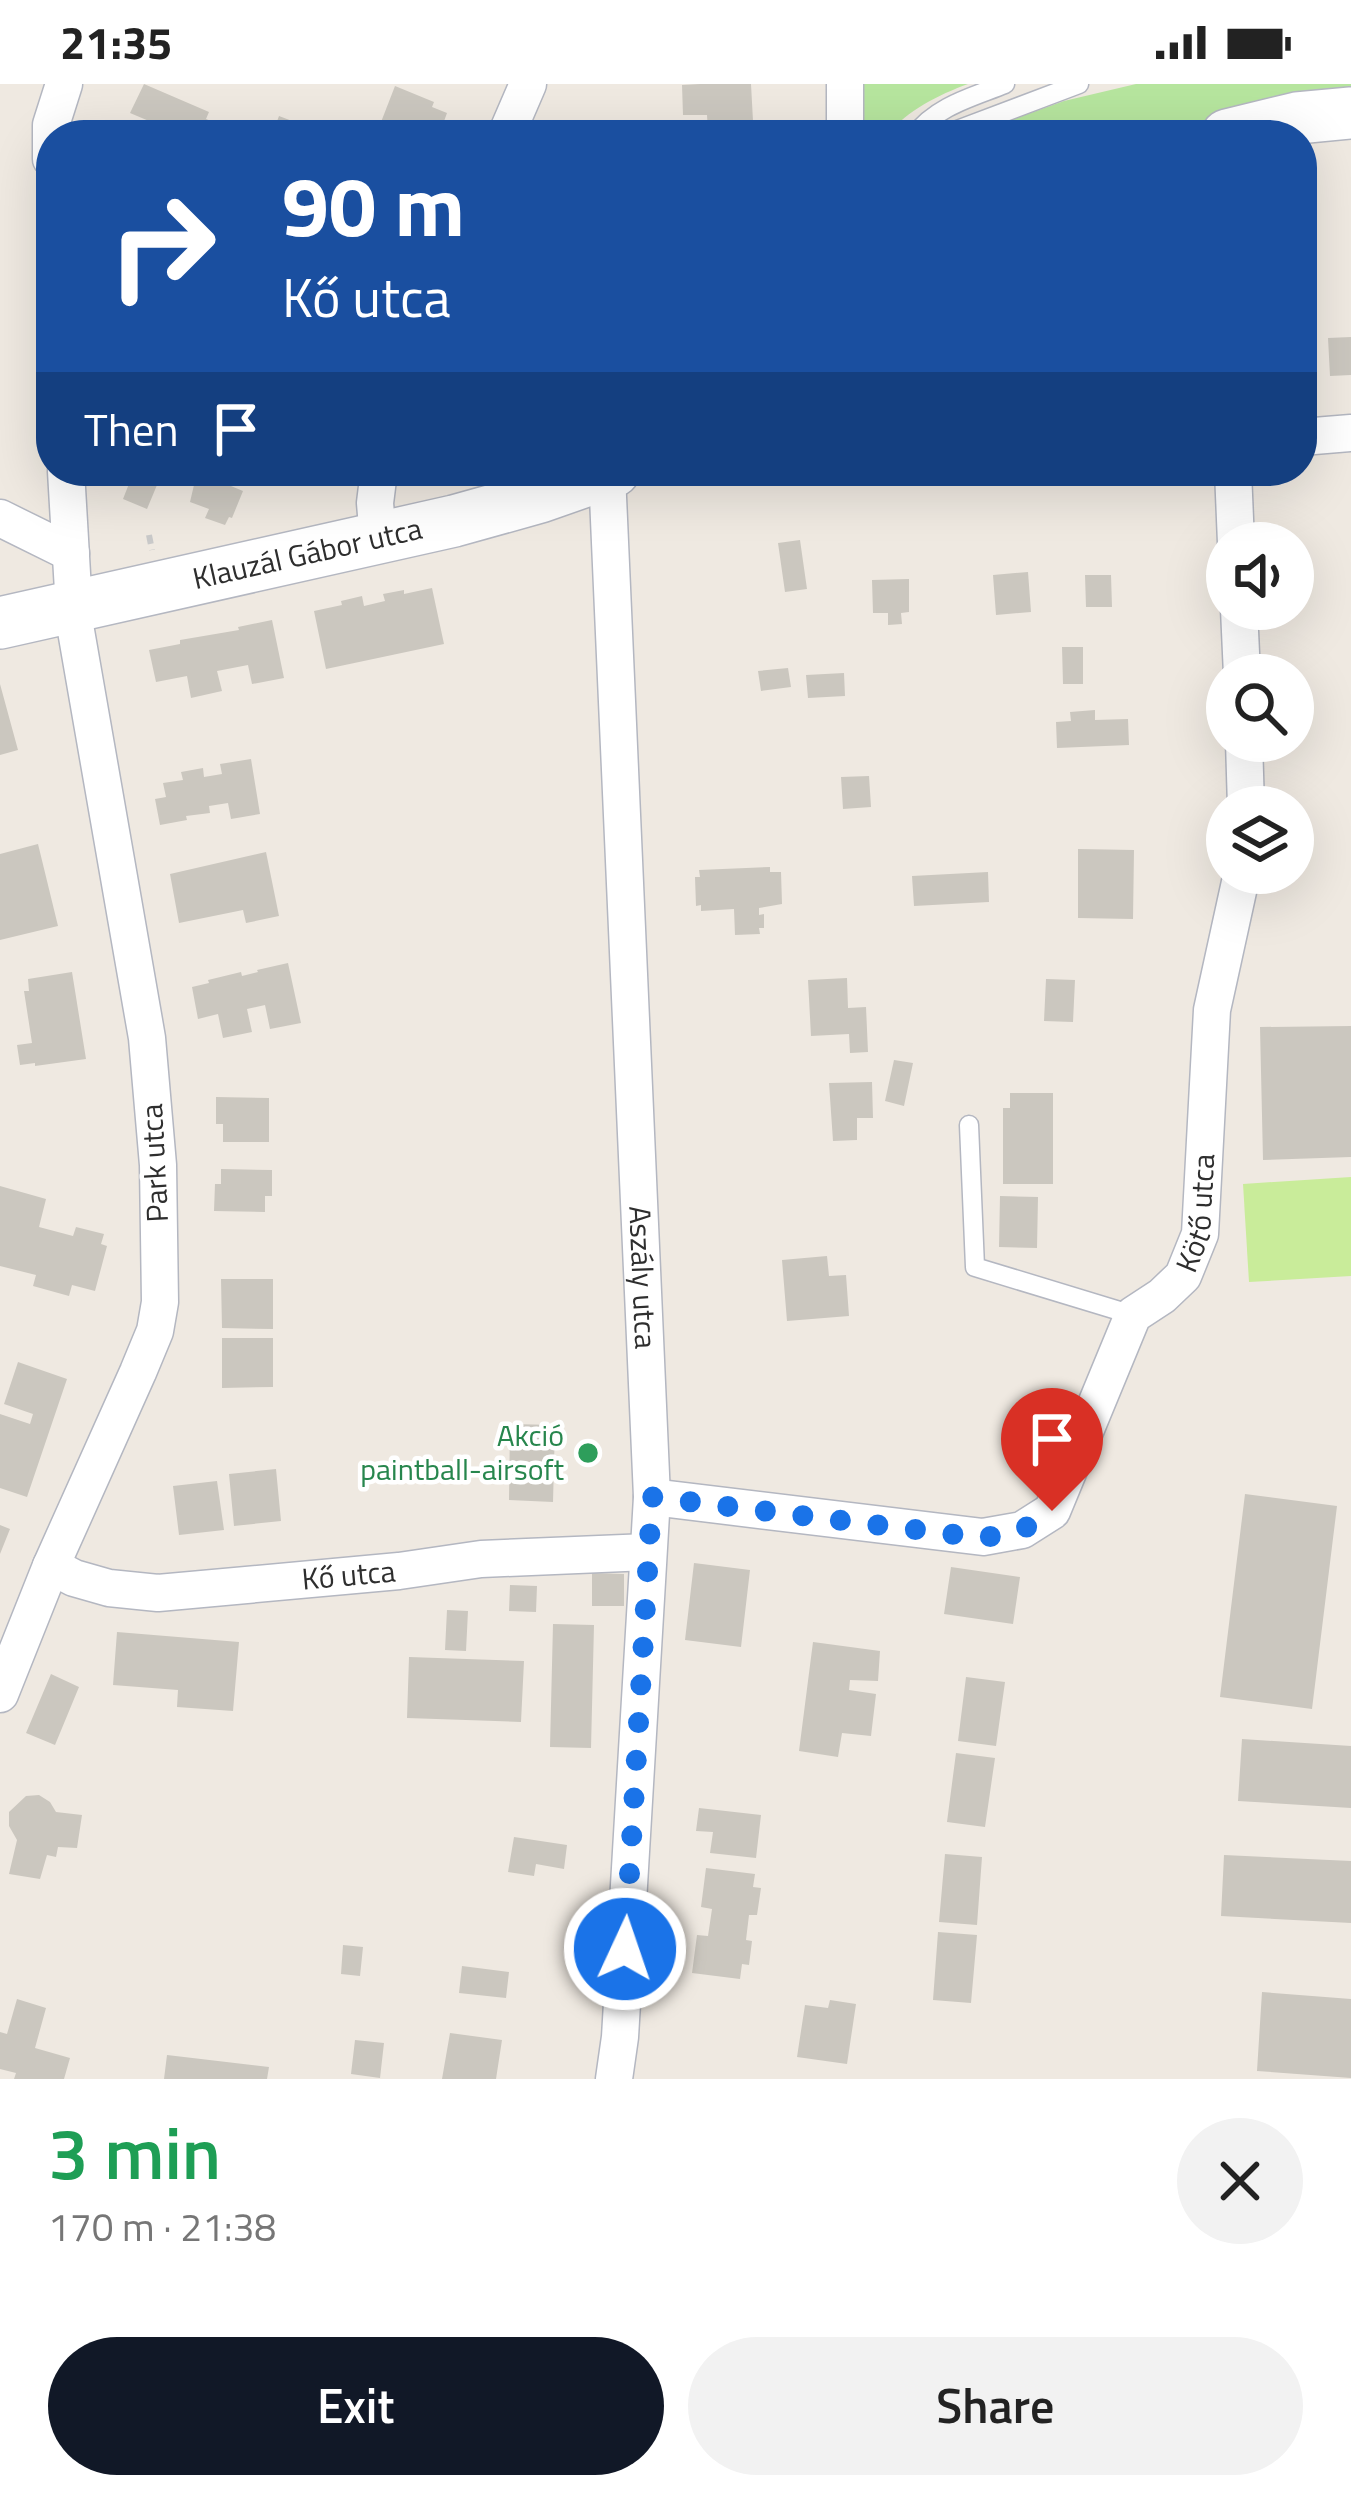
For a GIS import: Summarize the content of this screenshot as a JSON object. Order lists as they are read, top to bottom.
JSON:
{
  "streets": {
    "street": [
      "Klauzál Gábor utca",
      "Park utca",
      "Kötő utca",
      "Aszály utca",
      "Kő utca"
    ]
  },
  "crossings": [
    ["Klauzál Gábor utca", "Park utca"],
    ["Park utca", "Kő utca"],
    ["Aszály utca", "Kő utca"]
  ],
  "places": ["Akció paintball-airsoft"],
  "page": {
    "status": "21:35",
    "turn": ["90 m", "Kő utca"],
    "then": "Then",
    "heading": ["3 min", "170 m · 21:38"],
    "buttons": ["Exit", "Share"]
  }
}
